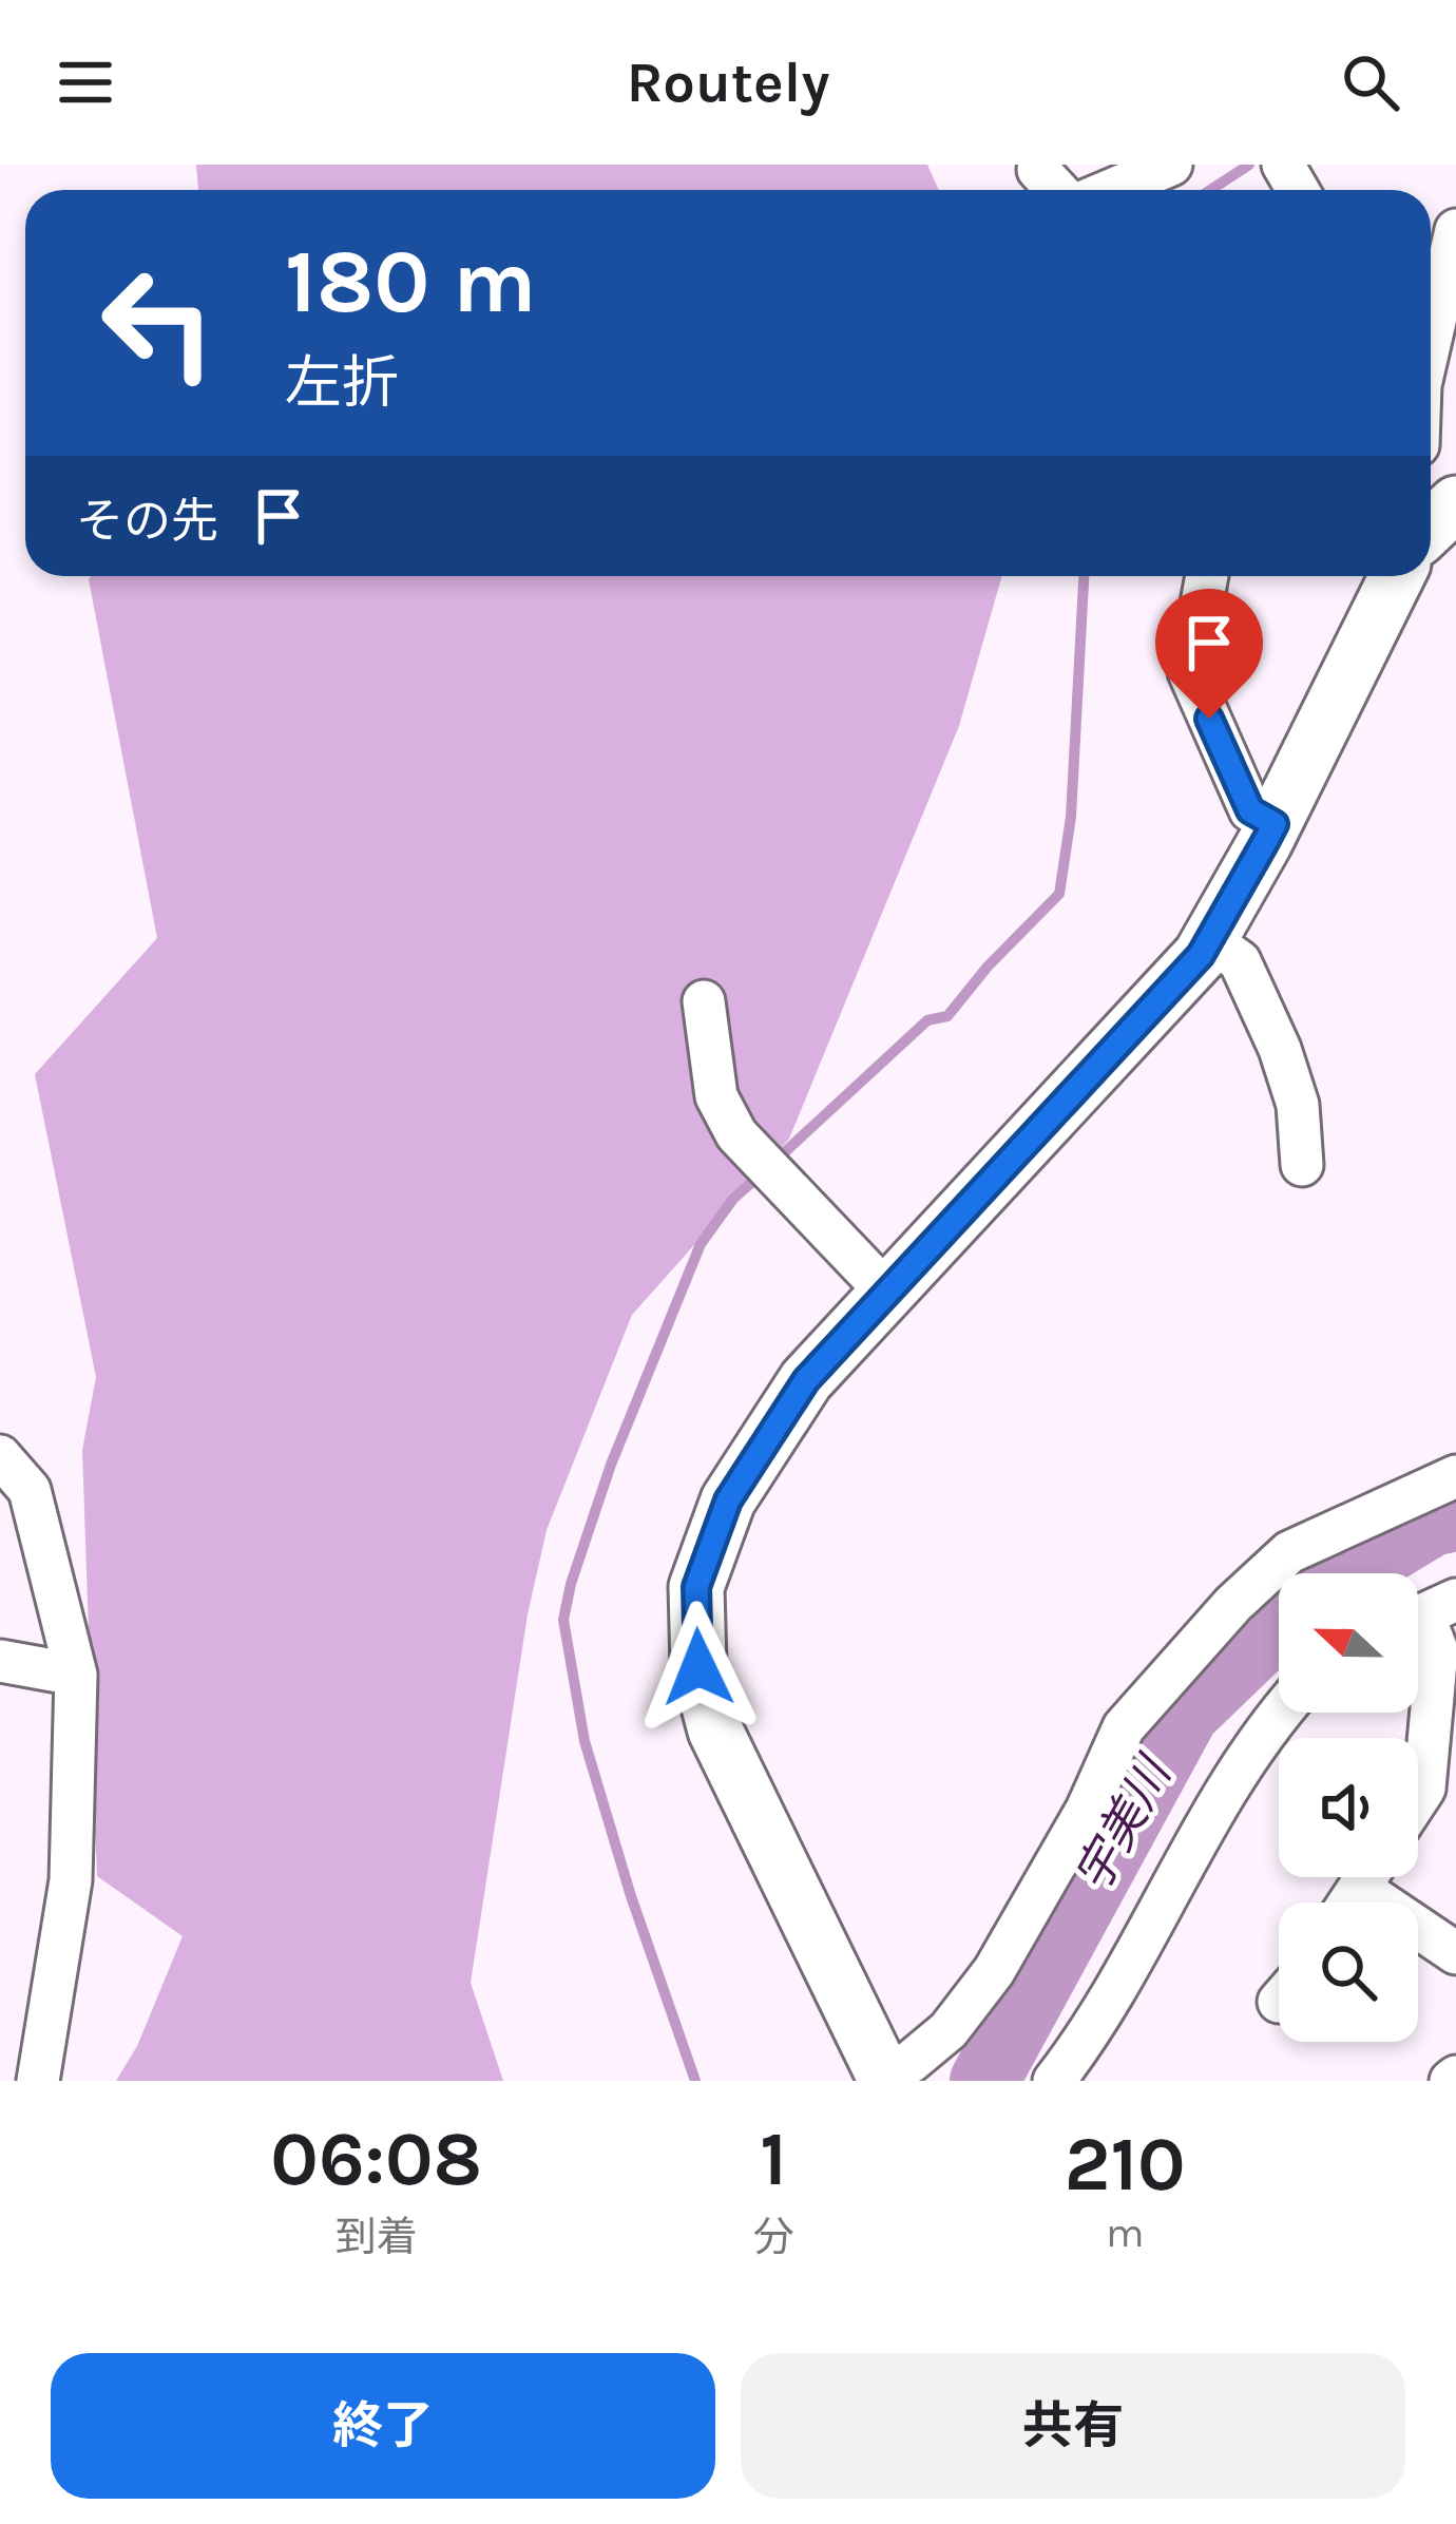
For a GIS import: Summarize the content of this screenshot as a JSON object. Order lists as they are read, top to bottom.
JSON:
{
  "water": ["宇美川"],
  "north": "left",
  "page": {
    "header": "Routely",
    "turn": ["180 m", "左折"],
    "then": "その先",
    "eta": [
      "06:08",
      "到着",
      "1",
      "分",
      "210",
      "m"
    ],
    "buttons": ["終了", "共有"]
  }
}
